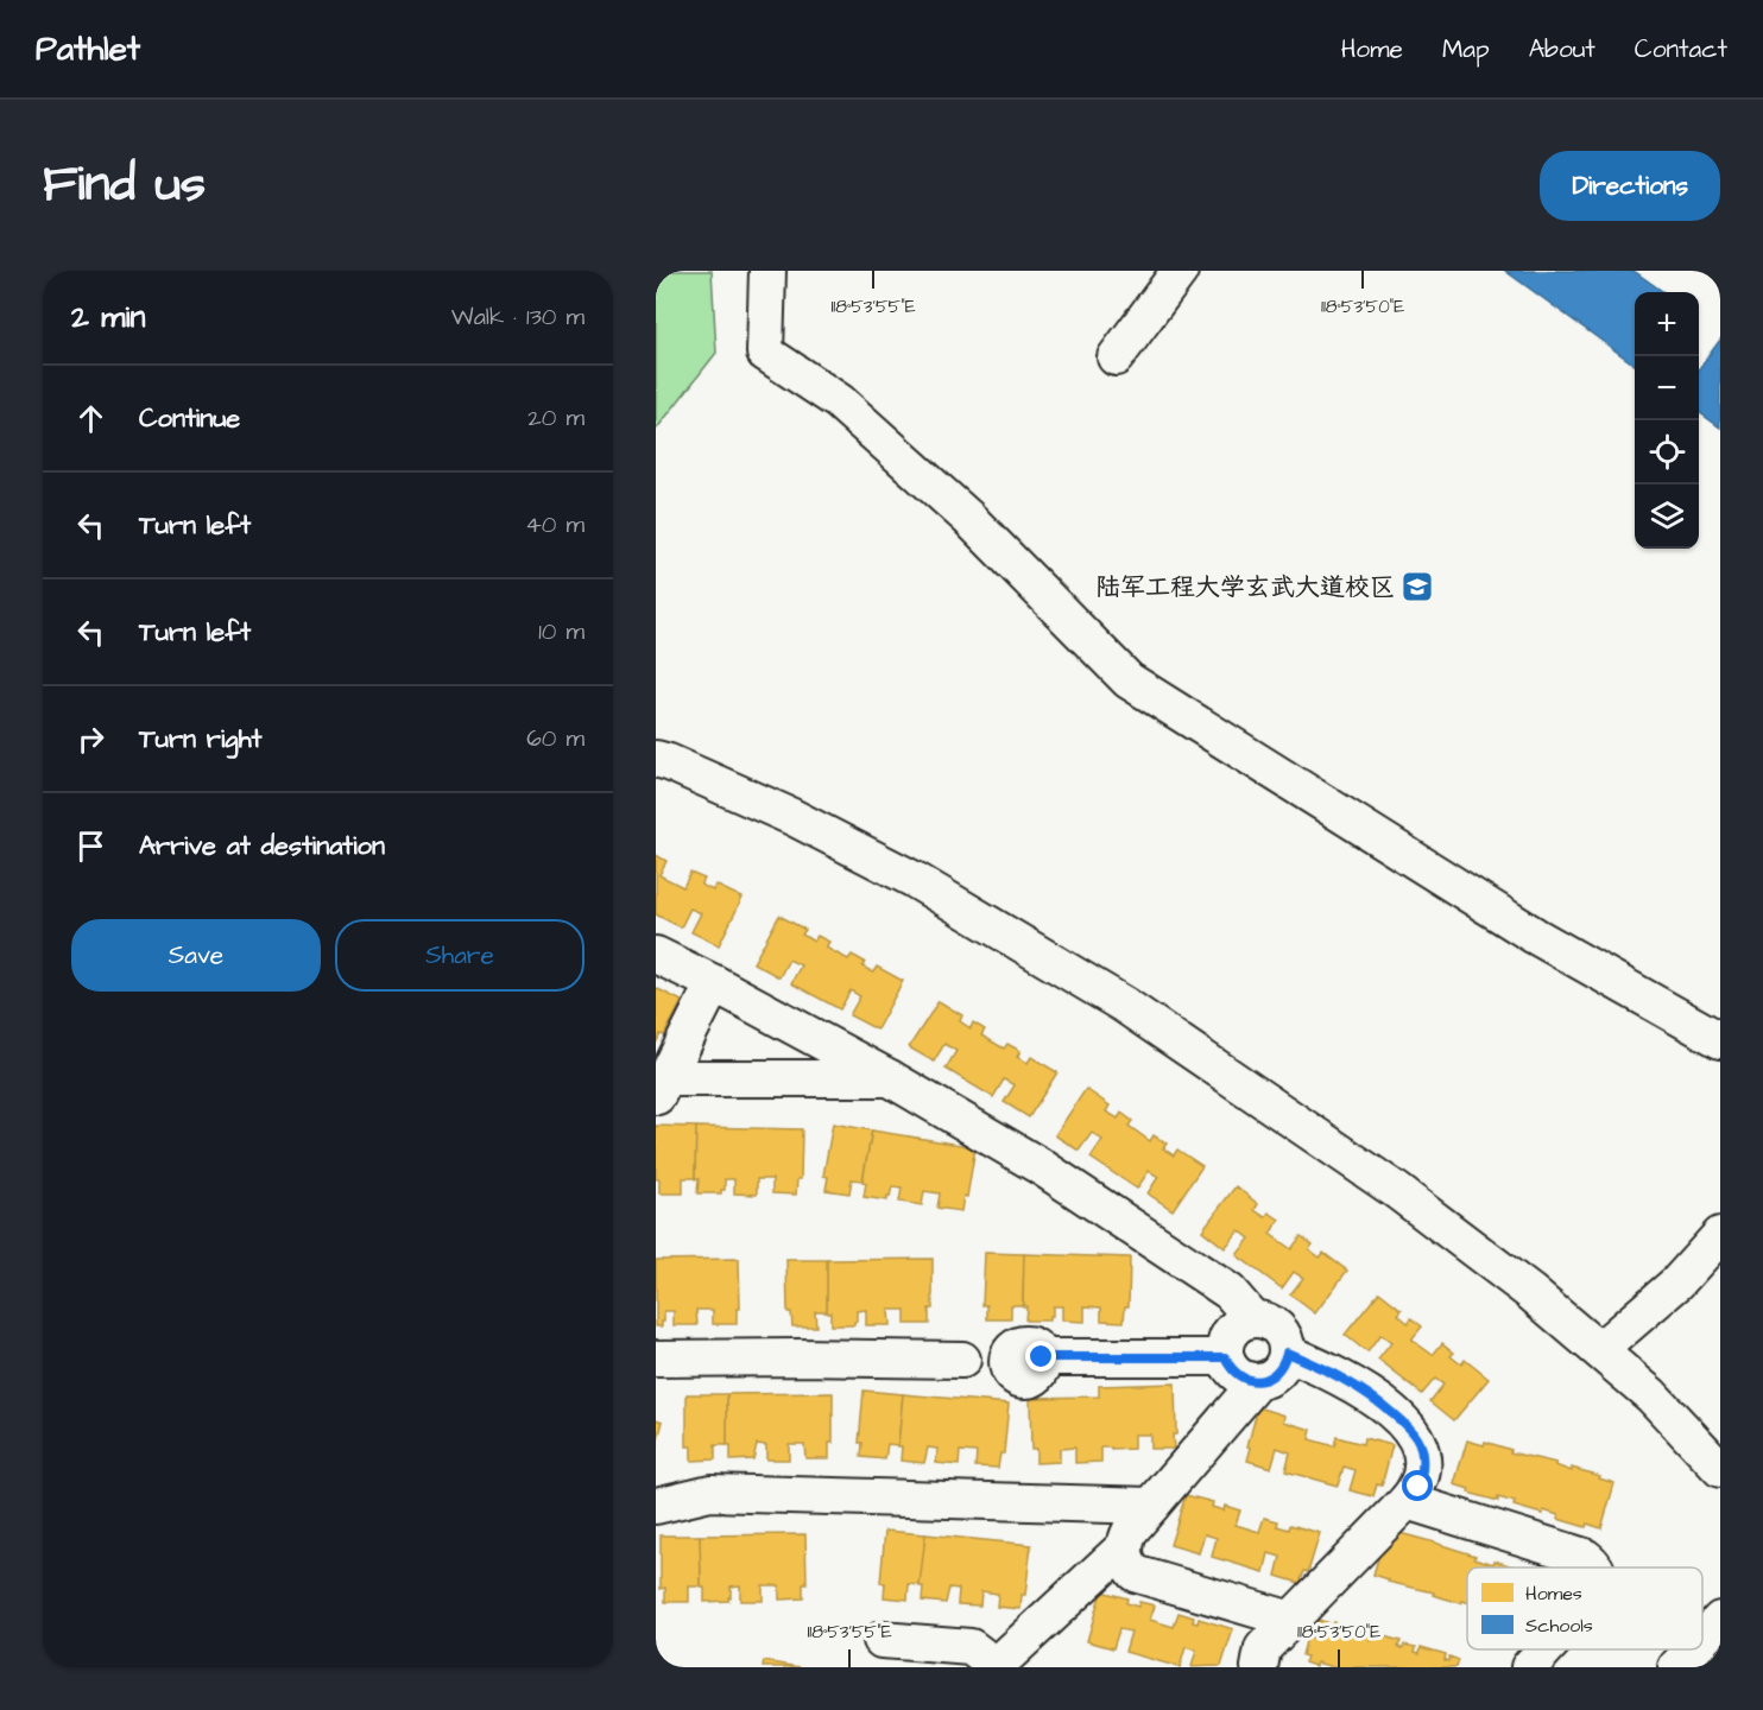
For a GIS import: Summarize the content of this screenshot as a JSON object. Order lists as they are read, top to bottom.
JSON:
{
  "places": {
    "school or university": ["陆军工程大学玄武大道校区"]
  },
  "legend": ["Homes", "Schools"],
  "page": {
    "header": "Pathlet",
    "nav": [
      "Home",
      "Map",
      "About",
      "Contact"
    ],
    "title": "Find us",
    "buttons": [
      "Directions",
      ["Save", "Share"]
    ],
    "heading": ["2 min", "Walk · 130 m"],
    "map_buttons": ["+", "−"],
    "list": [
      ["Continue", "20 m"],
      ["Turn left", "40 m"],
      ["Turn left", "10 m"],
      ["Turn right", "60 m"],
      "Arrive at destination"
    ]
  },
  "coordinates": ["118°53'55\"E", "118°53'50\"E"]
}
